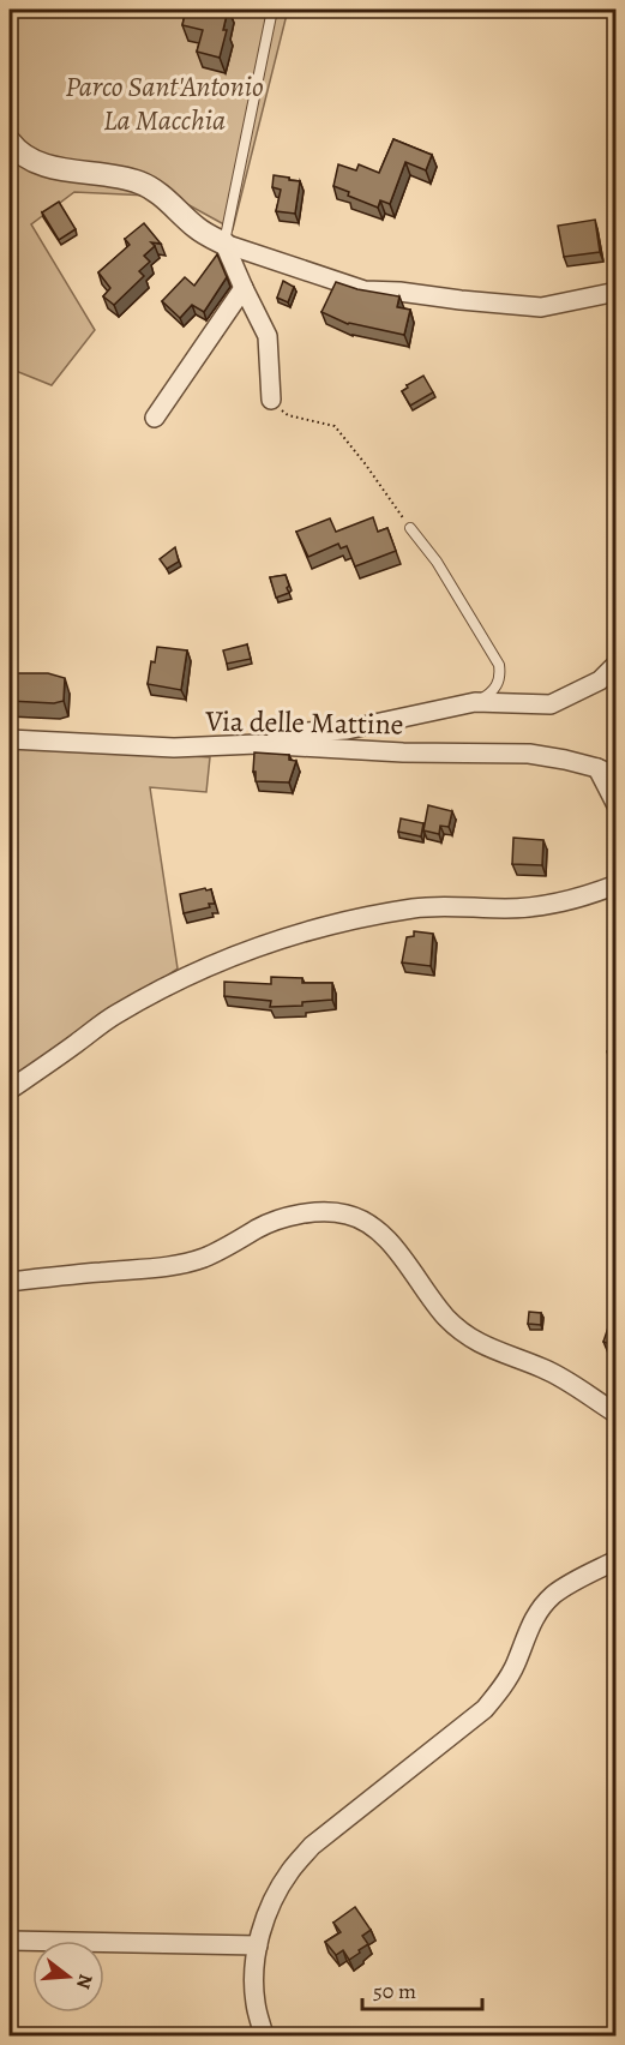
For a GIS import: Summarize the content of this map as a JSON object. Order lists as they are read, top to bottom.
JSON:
{
  "streets": {
    "street": ["Via delle Mattine"]
  },
  "parks": ["Parco Sant'Antonio La Macchia"],
  "scale_bar": "50 m",
  "north": "right"
}
